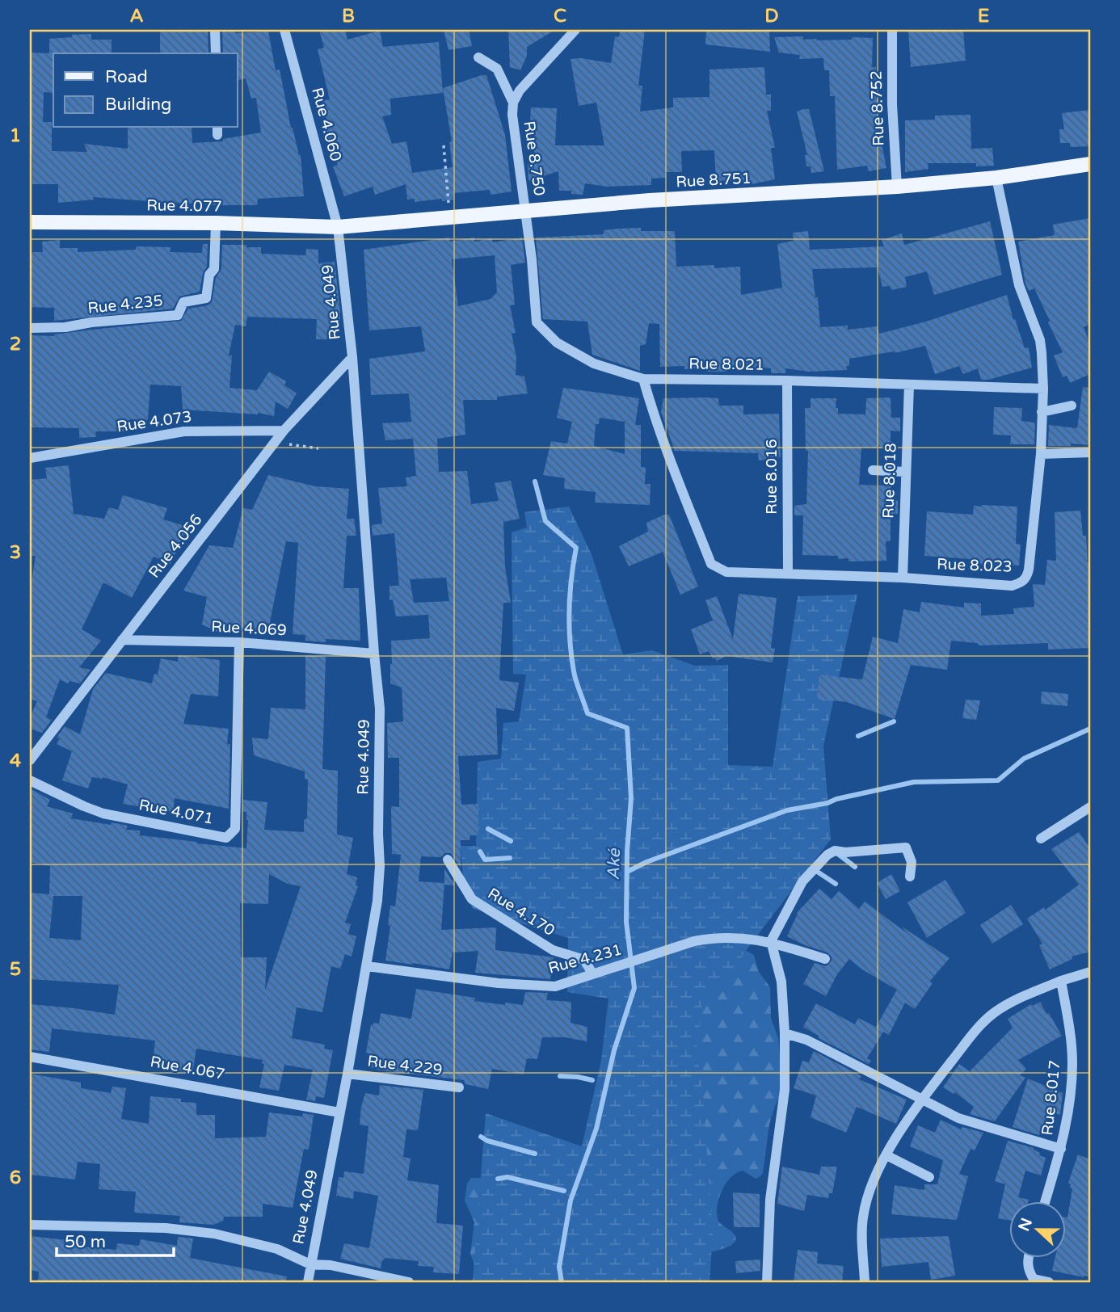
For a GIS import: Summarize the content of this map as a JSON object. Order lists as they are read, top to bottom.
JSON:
{
  "streets": {
    "main road": ["Rue 8.751", "Rue 4.077"],
    "street": [
      "Rue 8.752",
      "Rue 4.060",
      "Rue 8.750",
      "Rue 4.049",
      "Rue 4.235",
      "Rue 8.021",
      "Rue 4.073",
      "Rue 8.016",
      "Rue 8.018",
      "Rue 4.056",
      "Rue 8.023",
      "Rue 4.069",
      "Rue 4.071",
      "Rue 4.170",
      "Rue 4.231",
      "Rue 4.229",
      "Rue 4.067",
      "Rue 8.017"
    ]
  },
  "crossings": [
    ["Rue 8.752", "Rue 8.751"],
    ["Rue 4.060", "Rue 8.751"],
    ["Rue 4.060", "Rue 4.077"],
    ["Rue 4.060", "Rue 4.049"],
    ["Rue 8.750", "Rue 8.751"],
    ["Rue 8.750", "Rue 8.021"],
    ["Rue 8.751", "Rue 4.077"],
    ["Rue 8.751", "Rue 4.049"],
    ["Rue 8.751", "Rue 8.021"],
    ["Rue 8.751", "Rue 8.023"],
    ["Rue 4.077", "Rue 4.049"],
    ["Rue 4.077", "Rue 4.235"],
    ["Rue 4.049", "Rue 4.056"],
    ["Rue 4.049", "Rue 4.069"],
    ["Rue 4.049", "Rue 4.231"],
    ["Rue 4.049", "Rue 4.229"],
    ["Rue 4.049", "Rue 4.067"],
    ["Rue 8.021", "Rue 8.016"],
    ["Rue 8.021", "Rue 8.018"],
    ["Rue 8.021", "Rue 8.023"],
    ["Rue 4.073", "Rue 4.056"],
    ["Rue 8.016", "Rue 8.023"],
    ["Rue 8.018", "Rue 8.023"],
    ["Rue 4.056", "Rue 4.069"],
    ["Rue 4.069", "Rue 4.071"],
    ["Rue 4.170", "Rue 4.231"]
  ],
  "water": ["Aké"],
  "legend": ["Road", "Building"],
  "scale_bar": "50 m",
  "north": "left",
  "grid": {
    "columns": [
      "A",
      "B",
      "C",
      "D",
      "E"
    ],
    "rows": [
      "1",
      "2",
      "3",
      "4",
      "5",
      "6"
    ]
  }
}
